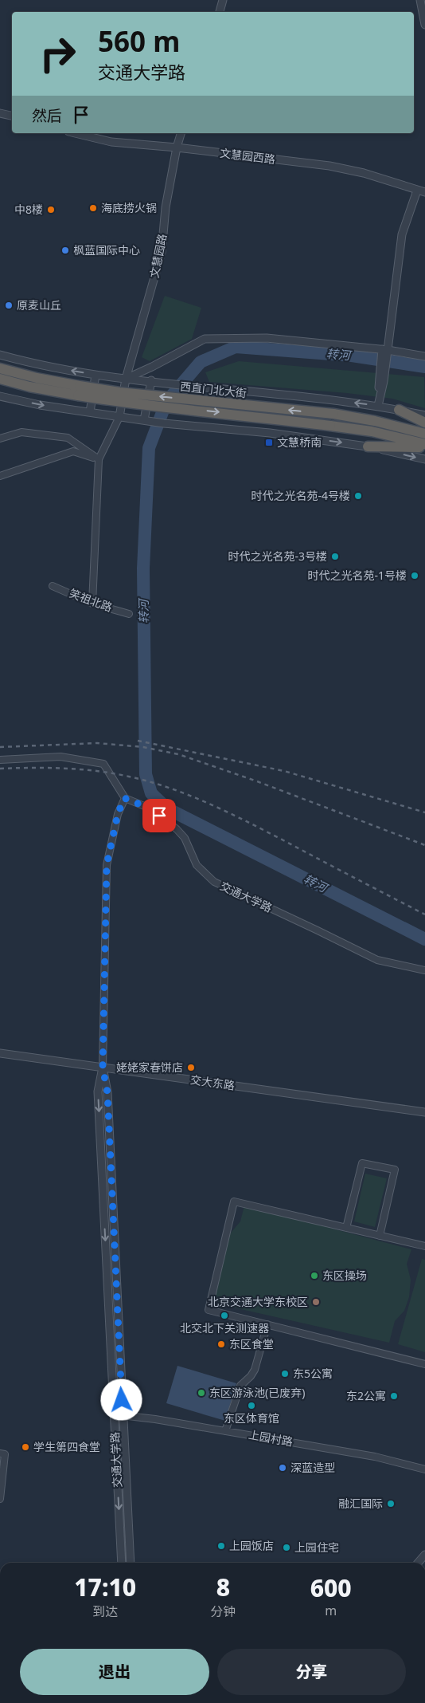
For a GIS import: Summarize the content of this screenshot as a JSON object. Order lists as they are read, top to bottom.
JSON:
{
  "streets": {
    "highway": ["西直门北大街"],
    "street": [
      "文慧园西路",
      "文慧园路",
      "笑祖北路",
      "交通大学路",
      "交大东路",
      "上园村路"
    ]
  },
  "crossings": [
    ["文慧园西路", "文慧园路"],
    ["文慧园路", "西直门北大街"],
    ["交通大学路", "交大东路"],
    ["交通大学路", "上园村路"]
  ],
  "water": ["转河"],
  "places": {
    "other": [
      "海底捞火锅",
      "中8楼",
      "枫蓝国际中心",
      "原麦山丘",
      "时代之光名苑-4号楼",
      "时代之光名苑-3号楼",
      "时代之光名苑-1号楼",
      "姥姥家春饼店",
      "东区操场",
      "北京交通大学东校区",
      "北交北下关测速器",
      "东区食堂",
      "东5公寓",
      "东区游泳池(已废弃)",
      "东2公寓",
      "东区体育馆",
      "学生第四食堂",
      "深蓝造型",
      "融汇国际",
      "上园饭店",
      "上园住宅"
    ],
    "transit": ["文慧桥南"]
  },
  "page": {
    "turn": ["560 m", "交通大学路"],
    "then": "然后",
    "eta": [
      "17:10",
      "到达",
      "8",
      "分钟",
      "600",
      "m"
    ],
    "buttons": ["退出", "分享"]
  }
}
